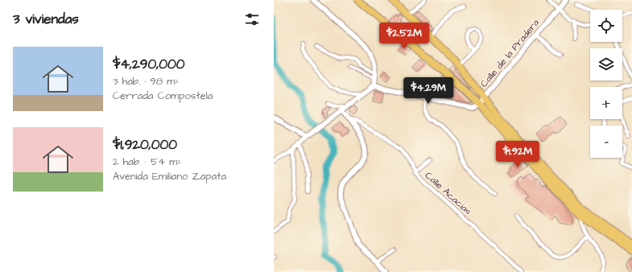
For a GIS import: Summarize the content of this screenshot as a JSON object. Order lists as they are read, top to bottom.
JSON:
{
  "streets": {
    "street": ["Calle de la Pradera", "Calle Acacias"]
  },
  "page": {
    "heading": "3 viviendas",
    "map_buttons": ["+", "−"],
    "price": ["$2.52M", "$4.29M", "$1.92M"],
    "list": [
      {
        "name": "$4,290,000",
        "note": "3 hab. · 98 m² · Cerrada Compostela"
      },
      {
        "name": "$1,920,000",
        "note": "2 hab. · 54 m² · Avenida Emiliano Zapata"
      }
    ]
  }
}
